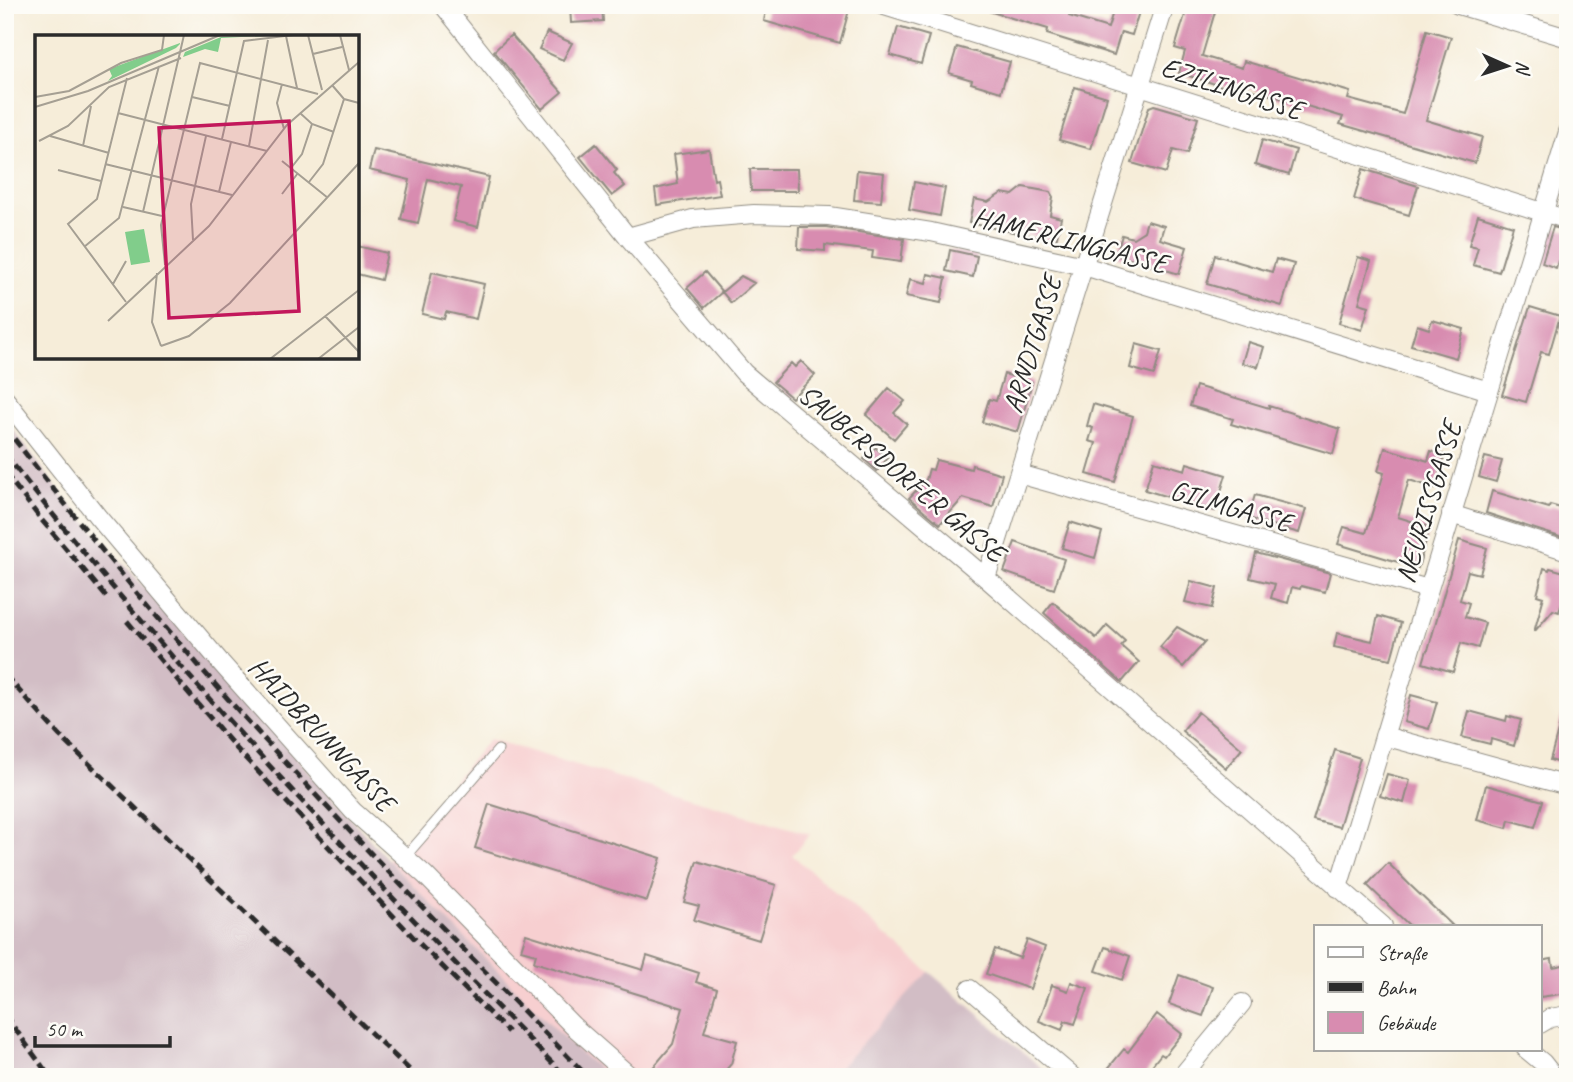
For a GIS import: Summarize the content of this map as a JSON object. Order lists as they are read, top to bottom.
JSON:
{
  "streets": {
    "street": [
      "EZILINGASSE",
      "HAMERLINGGASSE",
      "ARNDTGASSE",
      "SAUBERSDORFER GASSE",
      "NEURISSGASSE",
      "GILMGASSE",
      "HAIDBRUNNGASSE"
    ]
  },
  "crossings": [
    ["EZILINGASSE", "ARNDTGASSE"],
    ["EZILINGASSE", "NEURISSGASSE"],
    ["HAMERLINGGASSE", "ARNDTGASSE"],
    ["HAMERLINGGASSE", "SAUBERSDORFER GASSE"],
    ["HAMERLINGGASSE", "NEURISSGASSE"],
    ["ARNDTGASSE", "SAUBERSDORFER GASSE"],
    ["ARNDTGASSE", "GILMGASSE"],
    ["SAUBERSDORFER GASSE", "NEURISSGASSE"],
    ["NEURISSGASSE", "GILMGASSE"]
  ],
  "legend": ["Straße", "Bahn", "Gebäude"],
  "scale_bar": "50 m",
  "north": "right"
}
